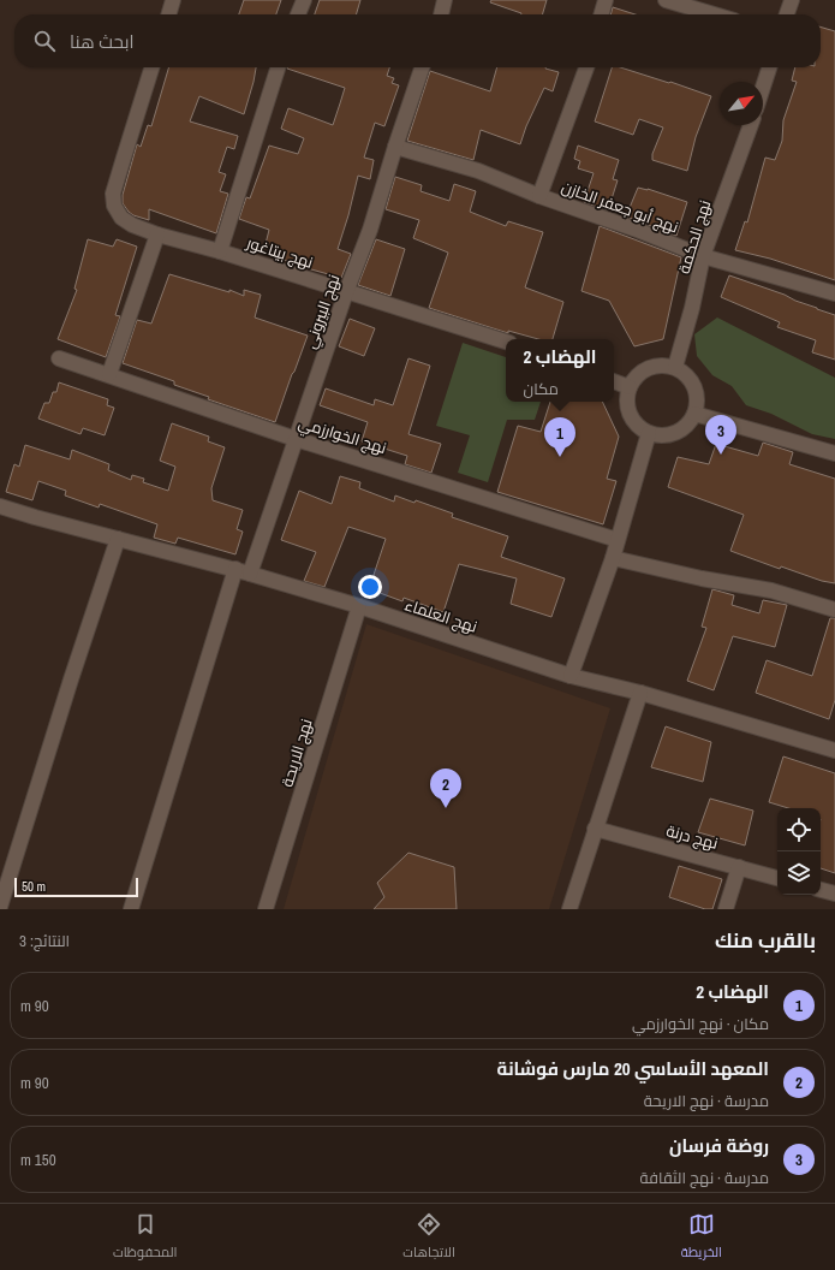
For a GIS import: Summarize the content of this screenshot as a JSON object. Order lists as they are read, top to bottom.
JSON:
{
  "streets": {
    "street": [
      "نهج أبو جعفر الخازن",
      "نهج الحكمة",
      "نهج بيتاغور",
      "نهج البيروني",
      "نهج الخوارزمي",
      "نهج العلماء",
      "نهج الاريحة",
      "نهج درنة"
    ]
  },
  "crossings": [
    ["نهج أبو جعفر الخازن", "نهج الحكمة"],
    ["نهج أبو جعفر الخازن", "نهج البيروني"],
    ["نهج بيتاغور", "نهج البيروني"],
    ["نهج البيروني", "نهج الخوارزمي"],
    ["نهج البيروني", "نهج العلماء"],
    ["نهج العلماء", "نهج الاريحة"]
  ],
  "scale_bar": "50 m",
  "north": "top right",
  "page": {
    "search": "ابحث هنا",
    "popup": ["الهضاب 2", "مكان"],
    "pins": ["3", "1", "2"],
    "scale": "50 m",
    "heading": ["بالقرب منك", "النتائج: 3"],
    "list": [
      {
        "mark": "1",
        "name": "الهضاب 2",
        "note": "مكان · نهج الخوارزمي",
        "value": "90 m"
      },
      {
        "mark": "2",
        "name": "المعهد الأساسي 20 مارس فوشانة",
        "note": "مدرسة · نهج الاريحة",
        "value": "90 m"
      },
      {
        "mark": "3",
        "name": "روضة فرسان",
        "note": "مدرسة · نهج الثقافة",
        "value": "150 m"
      }
    ],
    "nav": ["الخريطة", "الاتجاهات", "المحفوظات"]
  }
}
